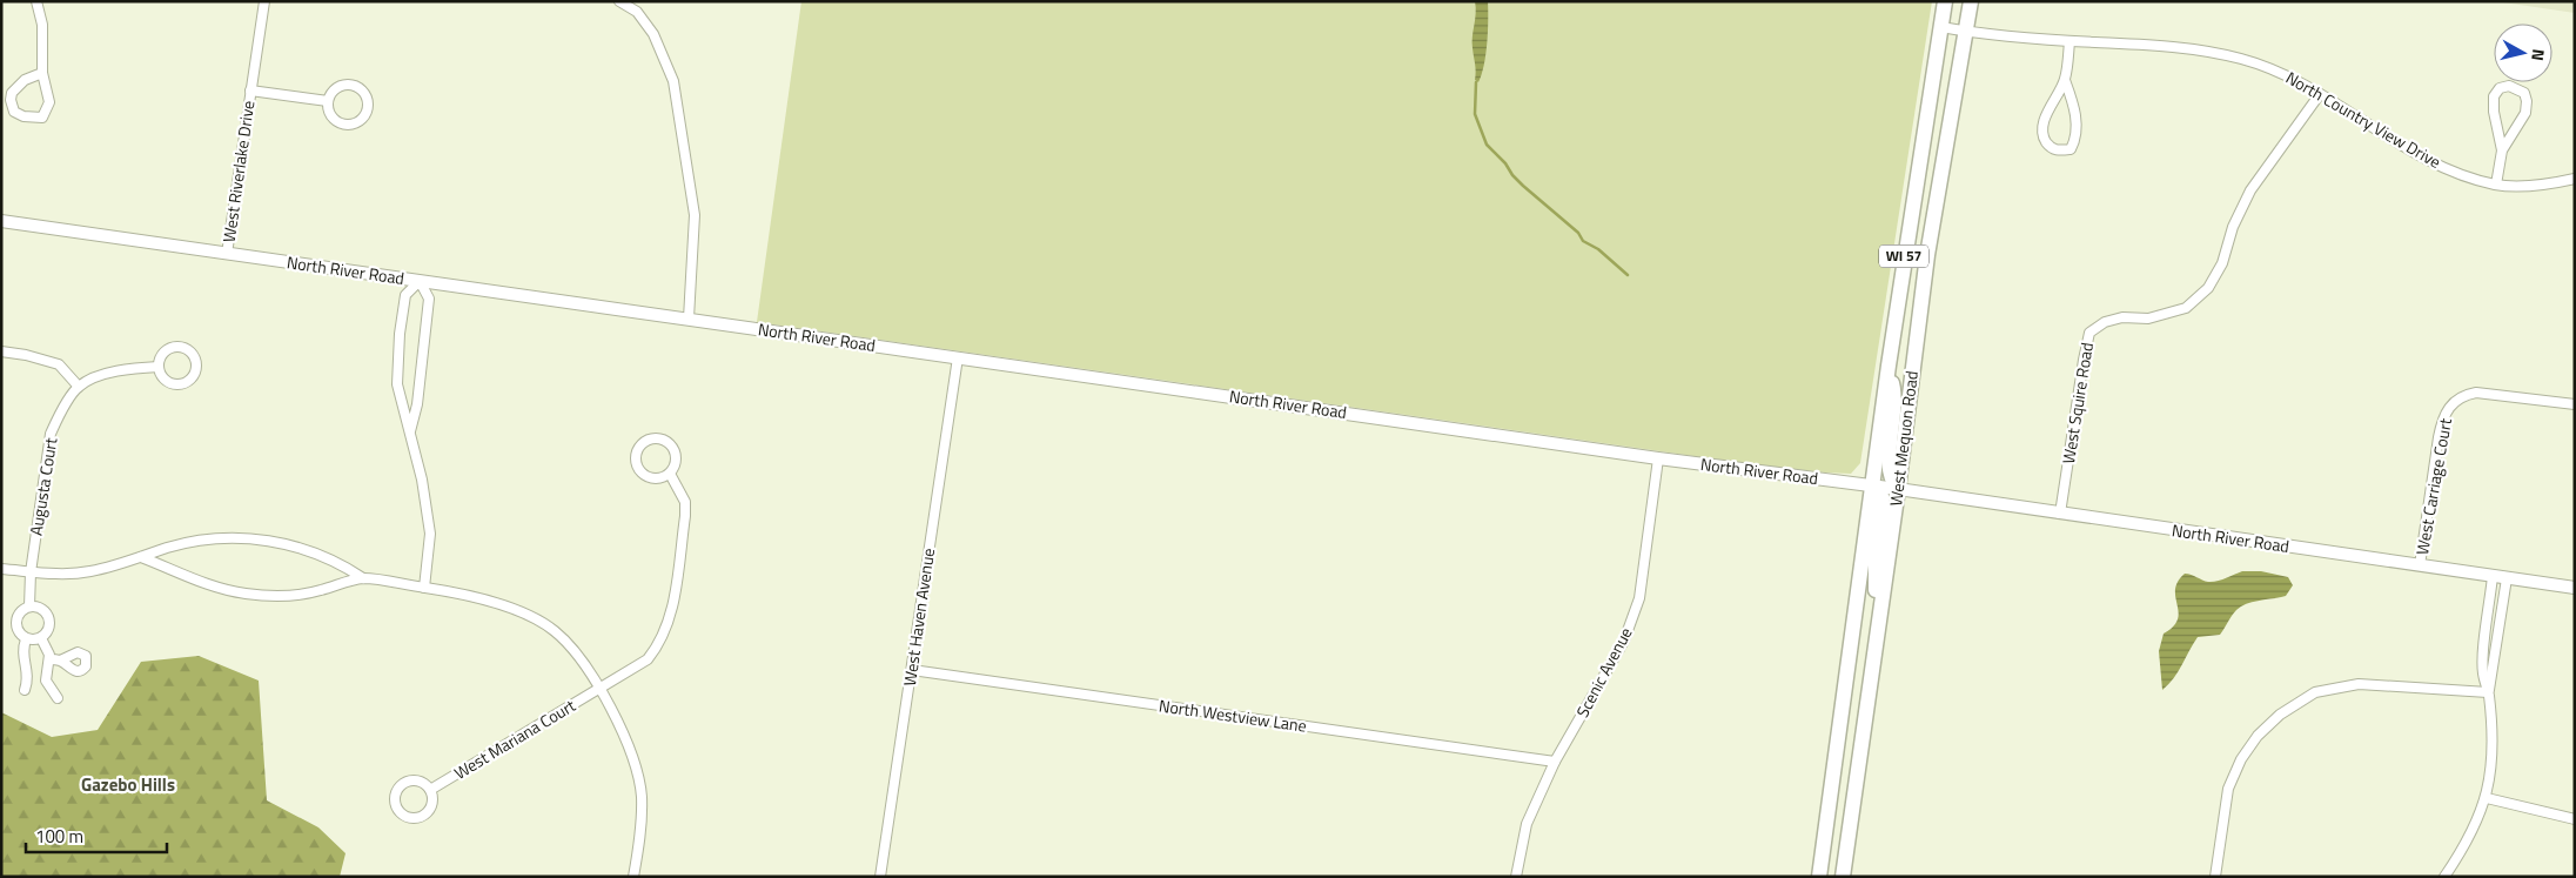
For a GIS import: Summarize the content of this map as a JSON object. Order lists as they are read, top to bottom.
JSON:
{
  "streets": {
    "main road": ["WI 57", "West Mequon Road"],
    "street": [
      "North Country View Drive",
      "West Riverlake Drive",
      "North River Road",
      "West Squire Road",
      "Augusta Court",
      "West Carriage Court",
      "West Haven Avenue",
      "Scenic Avenue",
      "North Westview Lane",
      "West Mariana Court"
    ]
  },
  "crossings": [
    ["North Country View Drive", "West Squire Road"],
    ["North Country View Drive", "West Mequon Road"],
    ["West Riverlake Drive", "North River Road"],
    ["North River Road", "West Squire Road"],
    ["North River Road", "West Mequon Road"],
    ["North River Road", "West Carriage Court"],
    ["North River Road", "West Haven Avenue"],
    ["North River Road", "Scenic Avenue"],
    ["West Haven Avenue", "North Westview Lane"],
    ["Scenic Avenue", "North Westview Lane"]
  ],
  "districts": ["Gazebo Hills"],
  "scale_bar": "100 m",
  "north": "right"
}
